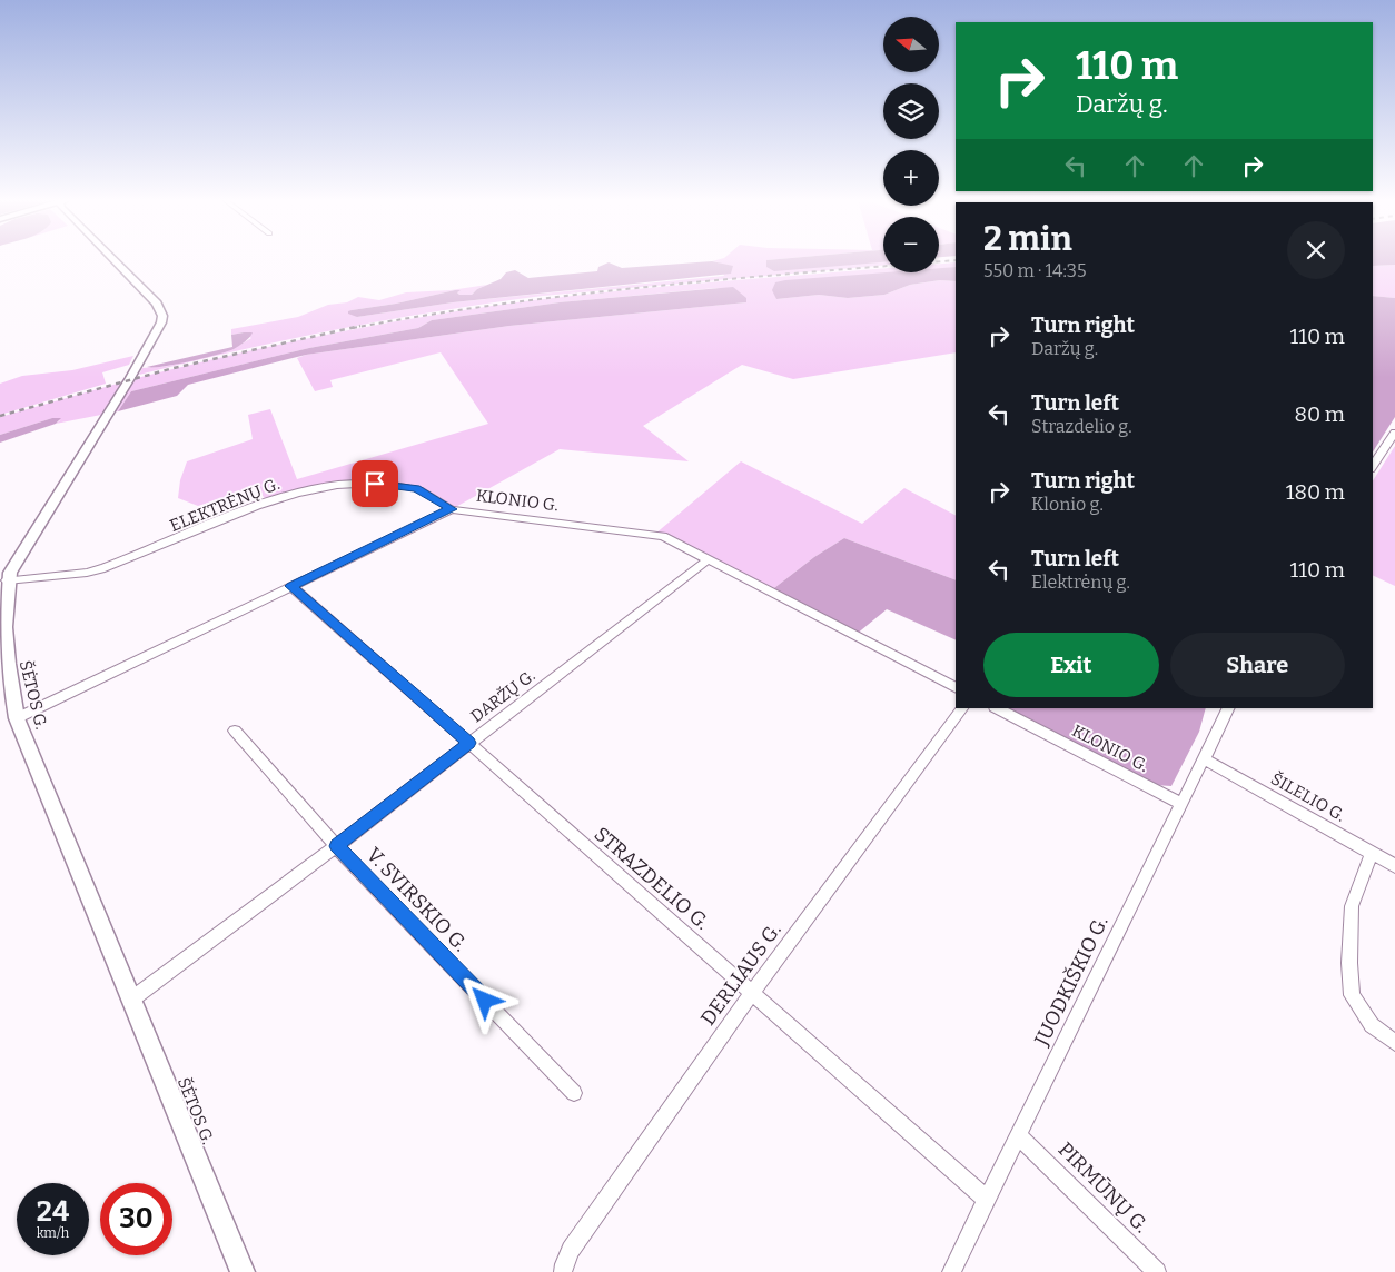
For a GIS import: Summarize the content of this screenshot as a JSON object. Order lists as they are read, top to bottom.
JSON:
{
  "streets": {
    "main road": ["ŠĖTOS G."],
    "street": [
      "KLONIO G.",
      "ELEKTRĖNŲ G.",
      "DARŽŲ G.",
      "ŠILELIO G.",
      "STRAZDELIO G.",
      "V. SVIRSKIO G.",
      "DERLIAUS G.",
      "JUODKIŠKIO G.",
      "PIRMŪNŲ G."
    ]
  },
  "crossings": [
    ["KLONIO G.", "ELEKTRĖNŲ G."],
    ["KLONIO G.", "ŠĖTOS G."],
    ["KLONIO G.", "DARŽŲ G."],
    ["KLONIO G.", "STRAZDELIO G."],
    ["KLONIO G.", "JUODKIŠKIO G."],
    ["ELEKTRĖNŲ G.", "ŠĖTOS G."],
    ["ŠĖTOS G.", "DARŽŲ G."],
    ["DARŽŲ G.", "STRAZDELIO G."],
    ["DARŽŲ G.", "V. SVIRSKIO G."],
    ["ŠILELIO G.", "JUODKIŠKIO G."],
    ["STRAZDELIO G.", "DERLIAUS G."],
    ["STRAZDELIO G.", "JUODKIŠKIO G."],
    ["JUODKIŠKIO G.", "PIRMŪNŲ G."]
  ],
  "north": "left",
  "page": {
    "map_buttons": ["+", "−"],
    "turn": ["110 m", "Daržų g."],
    "heading": ["2 min", "550 m · 14:35"],
    "list": [
      {
        "name": "Turn right",
        "note": "Daržų g.",
        "value": "110 m"
      },
      {
        "name": "Turn left",
        "note": "Strazdelio g.",
        "value": "80 m"
      },
      {
        "name": "Turn right",
        "note": "Klonio g.",
        "value": "180 m"
      },
      {
        "name": "Turn left",
        "note": "Elektrėnų g.",
        "value": "110 m"
      }
    ],
    "buttons": ["Exit", "Share"],
    "speed": "24 km/h",
    "limit": "30"
  }
}
